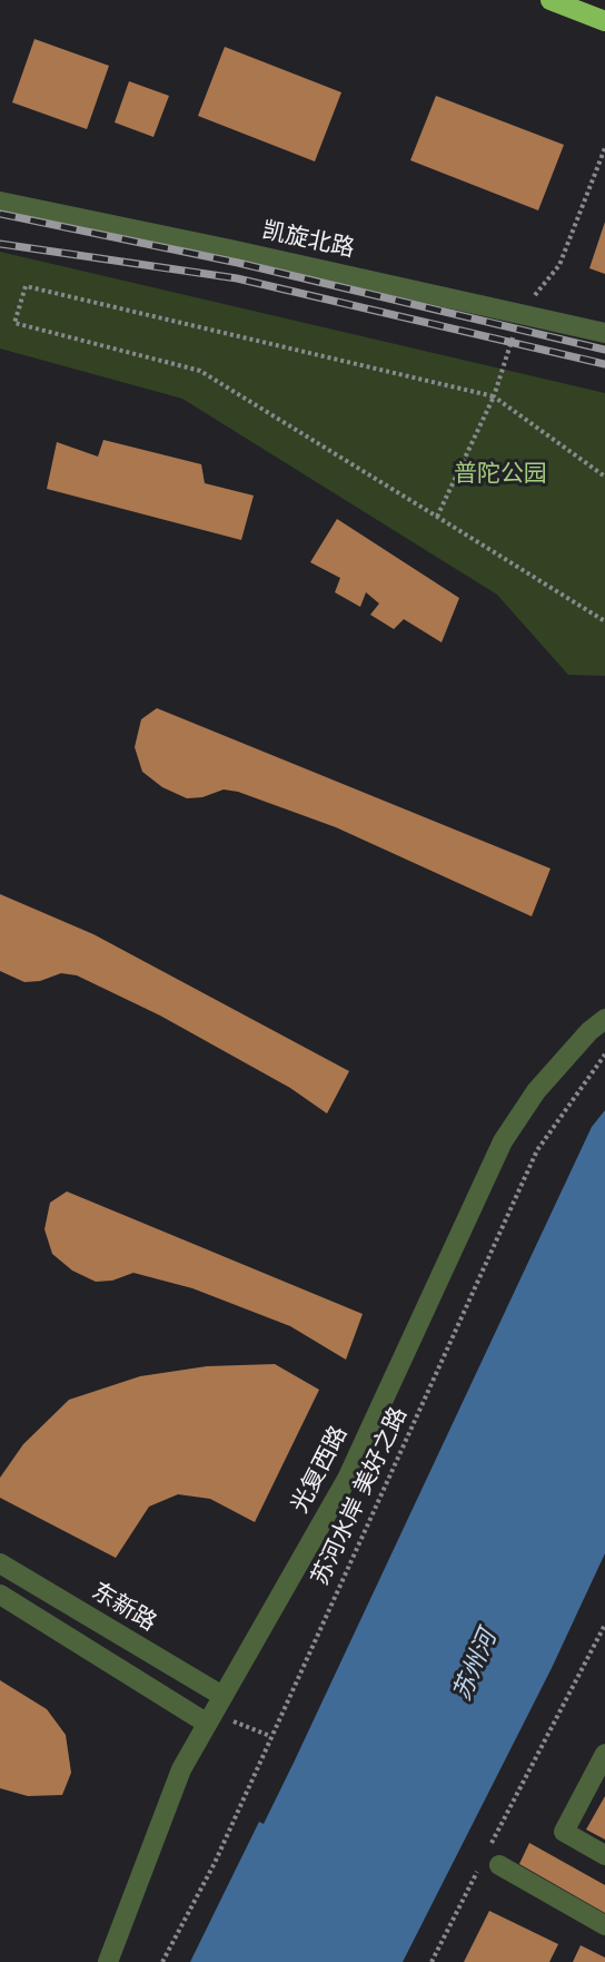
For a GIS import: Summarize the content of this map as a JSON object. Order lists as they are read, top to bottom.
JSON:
{
  "streets": {
    "street": ["凯旋北路", "光复西路", "东新路"],
    "path": ["苏河水岸 美好之路"]
  },
  "crossings": [
    ["光复西路", "东新路"]
  ],
  "water": ["苏州河"],
  "parks": ["普陀公园"]
}
